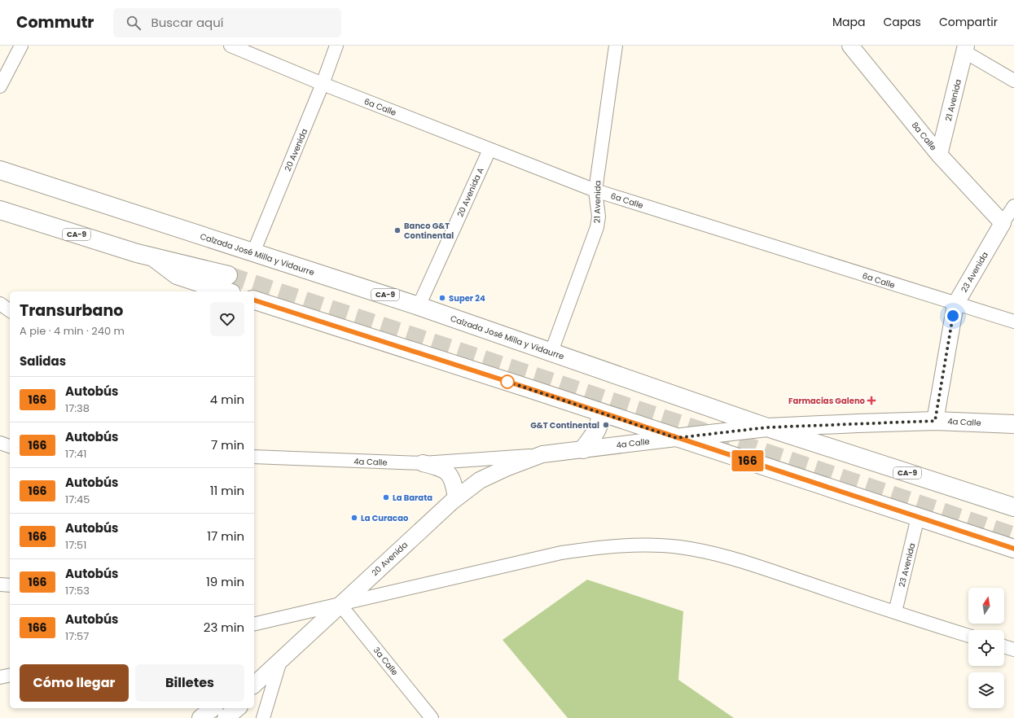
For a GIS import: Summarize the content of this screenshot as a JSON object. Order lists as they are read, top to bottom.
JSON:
{
  "streets": {
    "main road": ["CA-9", "Calzada José Milla y Vidaurre", "4a Calle"],
    "street": [
      "21 Avenida",
      "6a Calle",
      "8a Calle",
      "20 Avenida",
      "20 Avenida A",
      "23 Avenida",
      "3a Calle"
    ]
  },
  "crossings": [
    ["21 Avenida", "6a Calle"],
    ["21 Avenida", "8a Calle"],
    ["21 Avenida", "Calzada José Milla y Vidaurre"],
    ["6a Calle", "20 Avenida"],
    ["6a Calle", "20 Avenida A"],
    ["6a Calle", "23 Avenida"],
    ["8a Calle", "23 Avenida"],
    ["20 Avenida", "Calzada José Milla y Vidaurre"],
    ["20 Avenida", "4a Calle"],
    ["20 Avenida", "3a Calle"],
    ["20 Avenida A", "Calzada José Milla y Vidaurre"],
    ["Calzada José Milla y Vidaurre", "4a Calle"],
    ["23 Avenida", "4a Calle"]
  ],
  "places": {
    "other": [
      "Banco G&T Continental",
      "Super 24",
      "G&T Continental",
      "La Barata",
      "La Curacao"
    ],
    "health": ["Farmacias Galeno"]
  },
  "lines": ["bus line 166"],
  "north": "top",
  "page": {
    "header": "Commutr",
    "search": "Buscar aquí",
    "nav": ["Mapa", "Capas", "Compartir"],
    "on_map": "166",
    "heading": [
      ["Transurbano", "A pie · 4 min · 240 m"],
      "Salidas"
    ],
    "list": [
      {
        "mark": "166",
        "name": "Autobús",
        "note": "17:38",
        "value": "4 min"
      },
      {
        "mark": "166",
        "name": "Autobús",
        "note": "17:41",
        "value": "7 min"
      },
      {
        "mark": "166",
        "name": "Autobús",
        "note": "17:45",
        "value": "11 min"
      },
      {
        "mark": "166",
        "name": "Autobús",
        "note": "17:51",
        "value": "17 min"
      },
      {
        "mark": "166",
        "name": "Autobús",
        "note": "17:53",
        "value": "19 min"
      },
      {
        "mark": "166",
        "name": "Autobús",
        "note": "17:57",
        "value": "23 min"
      }
    ],
    "buttons": ["Cómo llegar", "Billetes"]
  }
}
